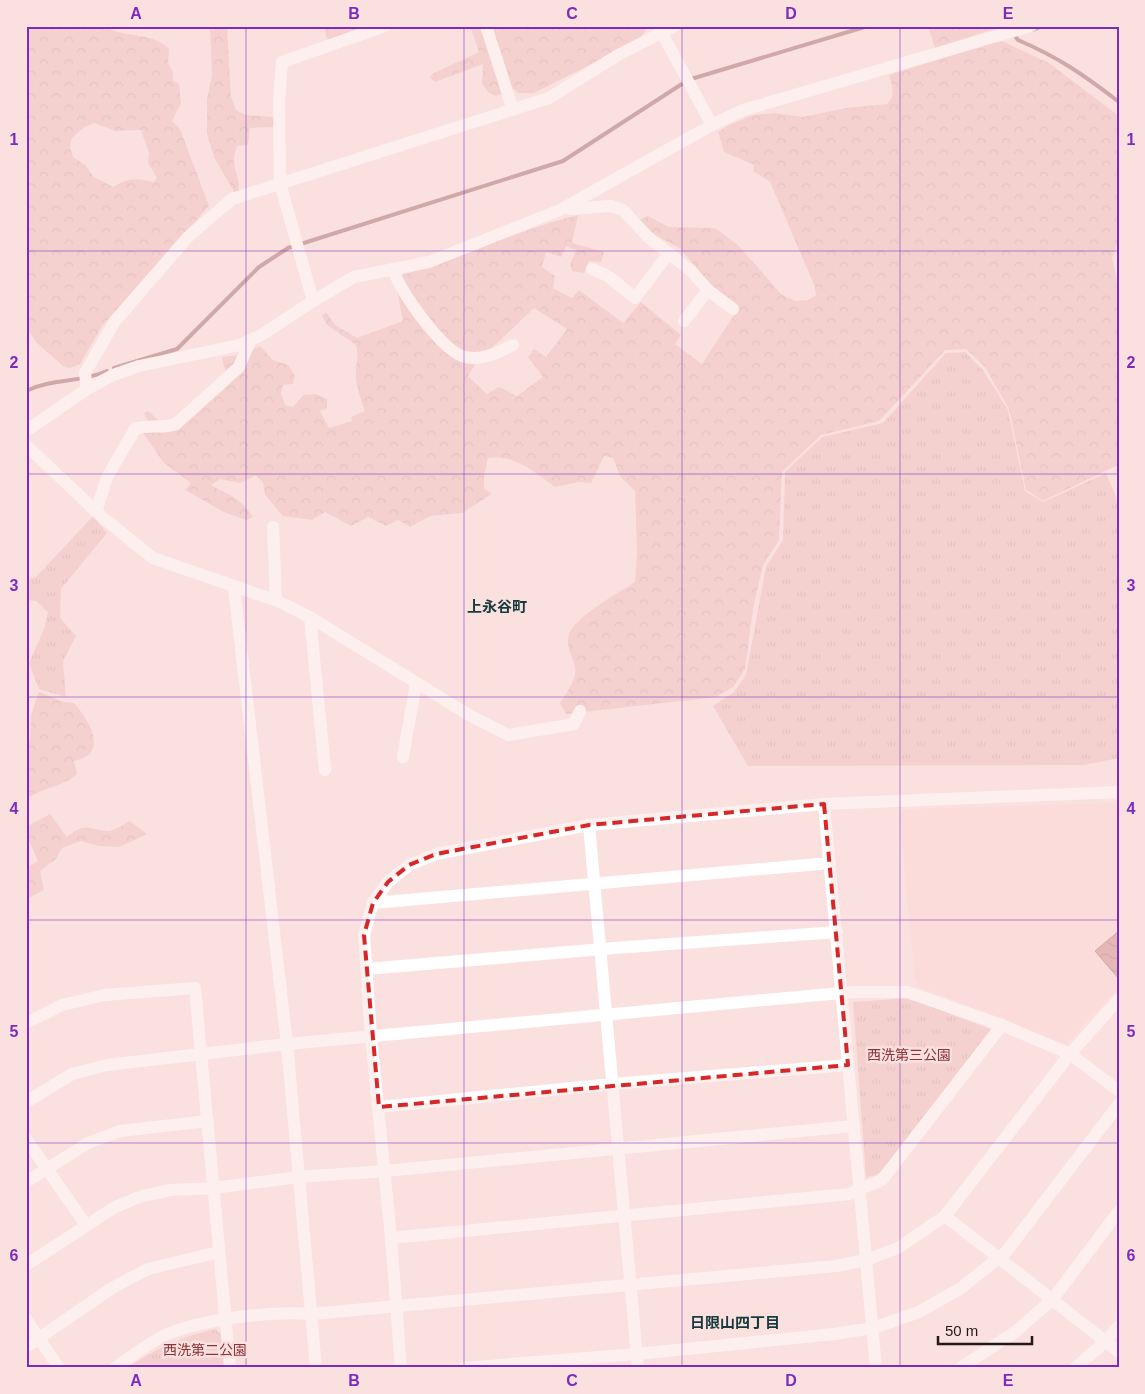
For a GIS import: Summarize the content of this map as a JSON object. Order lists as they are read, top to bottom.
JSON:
{
  "districts": ["上永谷町", "日限山四丁目"],
  "parks": ["西洗第三公園", "西洗第二公園"],
  "scale_bar": "50 m",
  "grid": {
    "columns": [
      "A",
      "B",
      "C",
      "D",
      "E"
    ],
    "rows": [
      "1",
      "2",
      "3",
      "4",
      "5",
      "6"
    ]
  }
}
